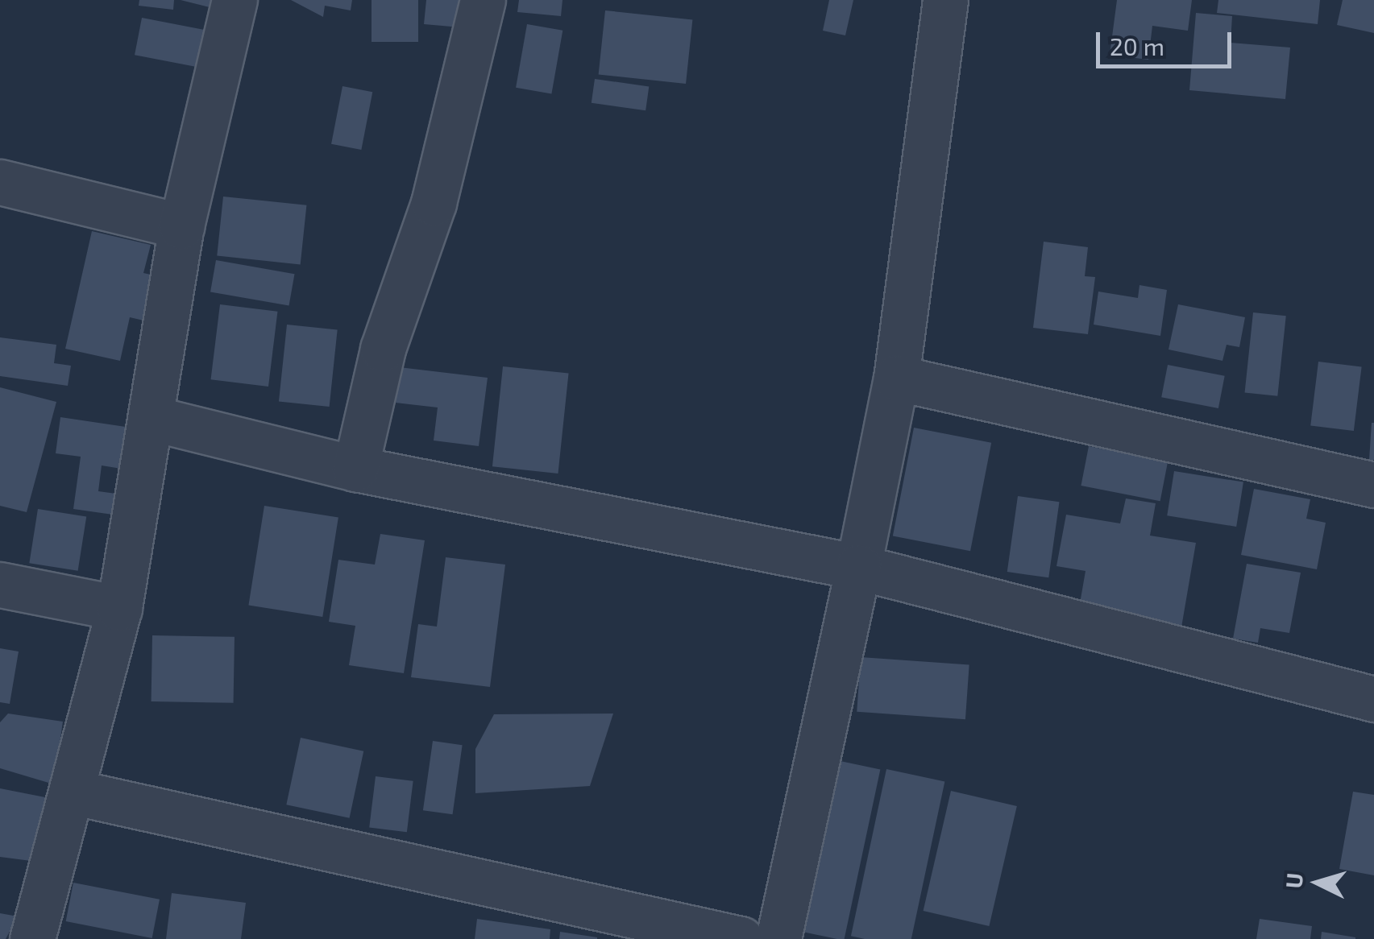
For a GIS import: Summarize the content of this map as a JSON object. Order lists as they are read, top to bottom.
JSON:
{
  "scale_bar": "20 m",
  "north": "left"
}
